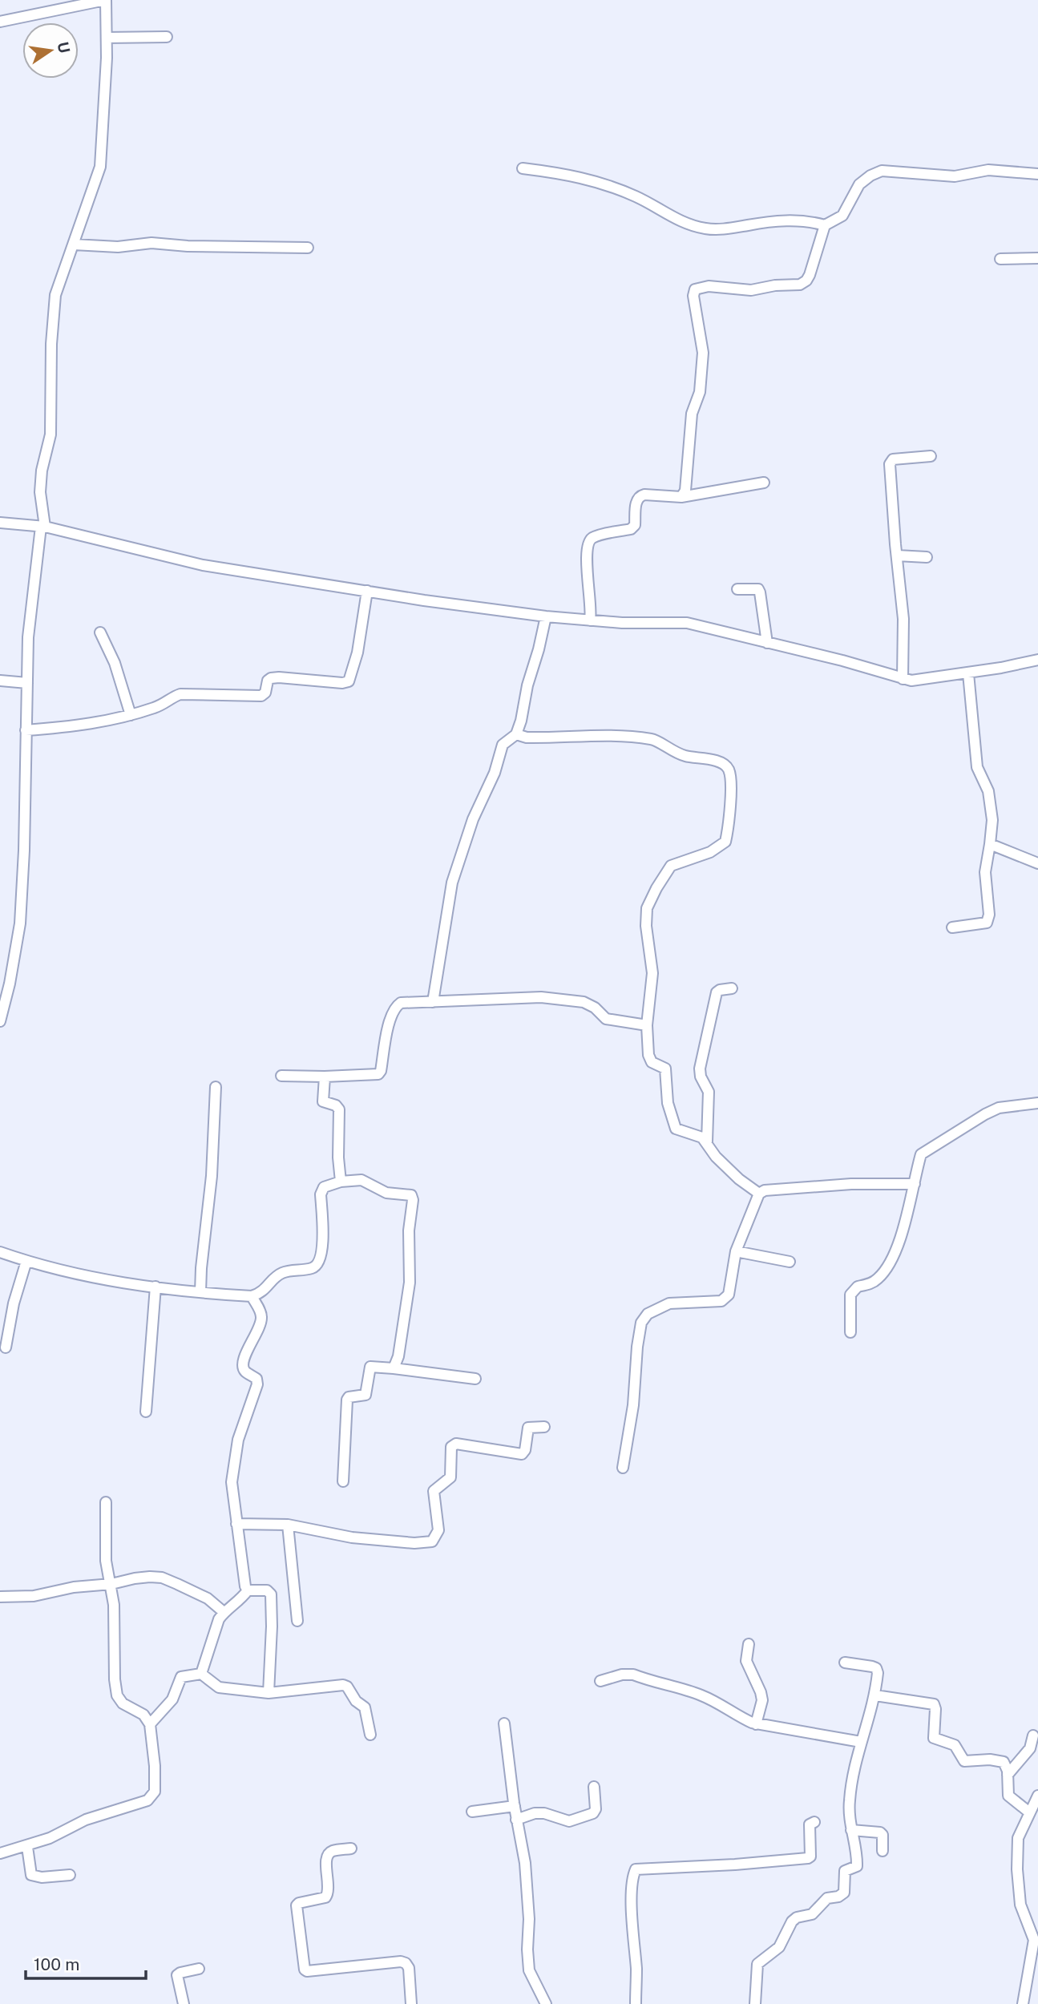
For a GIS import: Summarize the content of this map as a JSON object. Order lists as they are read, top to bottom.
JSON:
{
  "scale_bar": "100 m",
  "north": "right"
}
